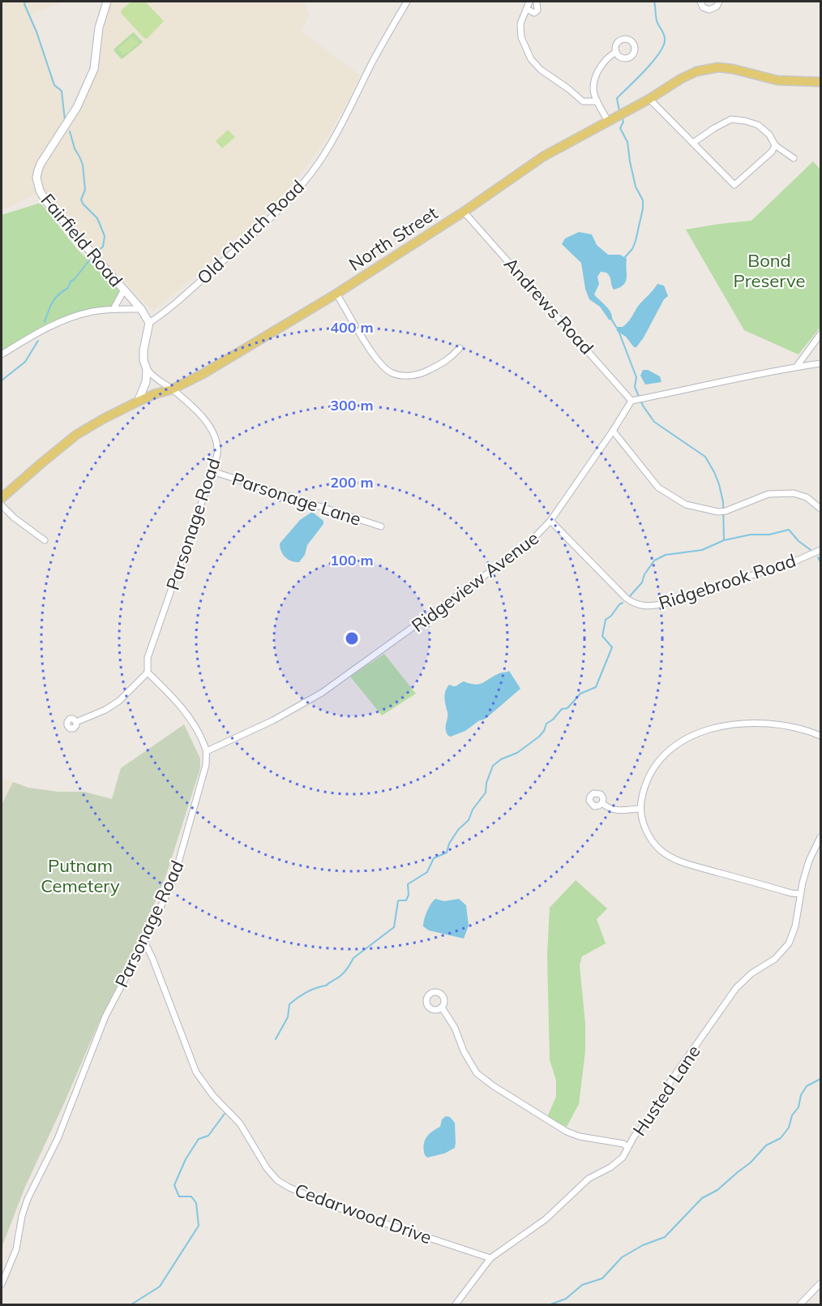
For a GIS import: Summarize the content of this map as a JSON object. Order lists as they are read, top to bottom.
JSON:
{
  "streets": {
    "main road": ["North Street"],
    "street": [
      "Old Church Road",
      "Fairfield Road",
      "Andrews Road",
      "Parsonage Lane",
      "Parsonage Road",
      "Ridgeview Avenue",
      "Ridgebrook Road",
      "Husted Lane",
      "Cedarwood Drive"
    ]
  },
  "crossings": [
    ["Old Church Road", "Fairfield Road"],
    ["North Street", "Andrews Road"],
    ["North Street", "Parsonage Road"],
    ["Andrews Road", "Ridgeview Avenue"],
    ["Parsonage Lane", "Parsonage Road"],
    ["Parsonage Road", "Ridgeview Avenue"],
    ["Parsonage Road", "Cedarwood Drive"],
    ["Ridgeview Avenue", "Ridgebrook Road"],
    ["Husted Lane", "Cedarwood Drive"]
  ],
  "parks": ["Bond Preserve", "Putnam Cemetery"],
  "rings": [
    "400 m",
    "300 m",
    "200 m",
    "100 m"
  ]
}
